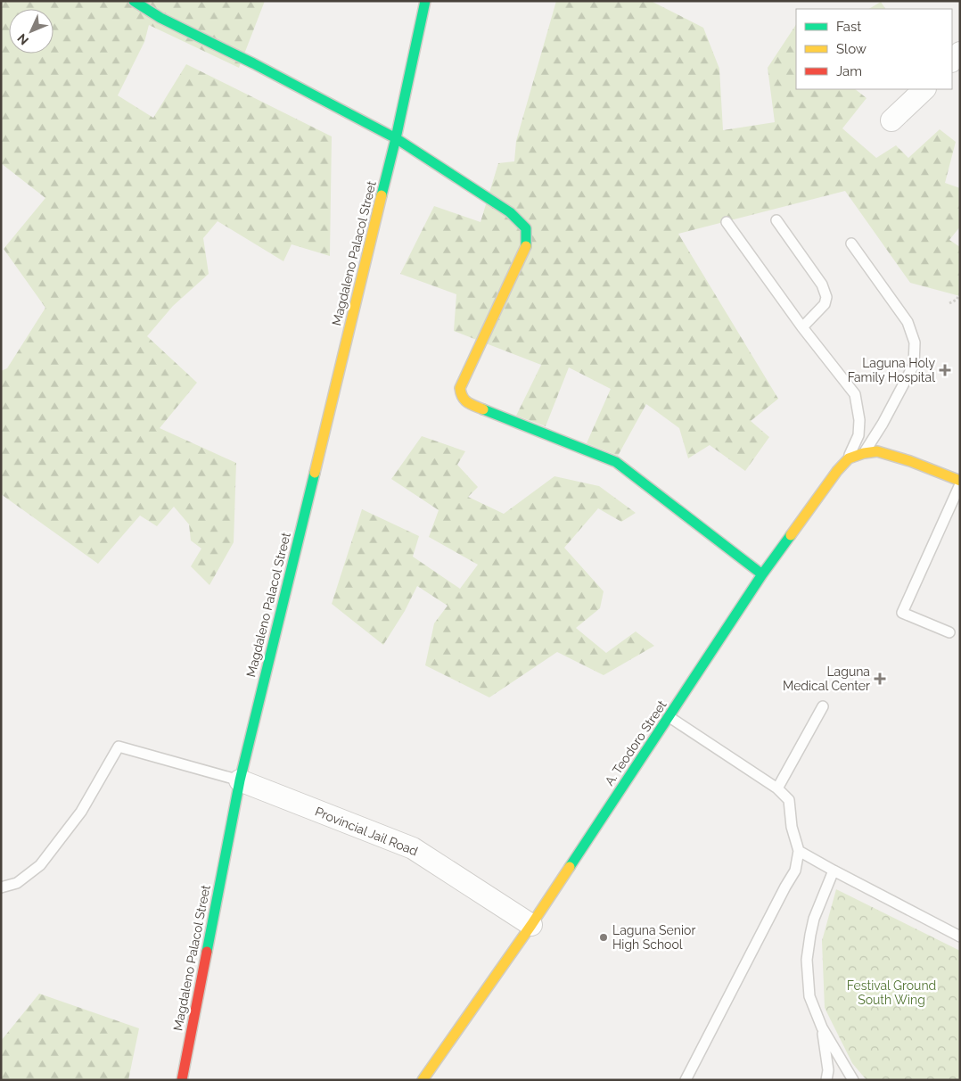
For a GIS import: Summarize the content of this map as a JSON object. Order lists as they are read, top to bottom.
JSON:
{
  "streets": {
    "street": ["Magdaleno Palacol Street", "A. Teodoro Street", "Provincial Jail Road"]
  },
  "crossings": [
    ["Magdaleno Palacol Street", "Provincial Jail Road"],
    ["A. Teodoro Street", "Provincial Jail Road"]
  ],
  "parks": ["Festival Ground South Wing"],
  "places": {
    "health": ["Laguna Holy Family Hospital", "Laguna Medical Center"],
    "other": ["Laguna Senior High School"]
  },
  "legend": ["Fast", "Slow", "Jam"],
  "north": "bottom left"
}
